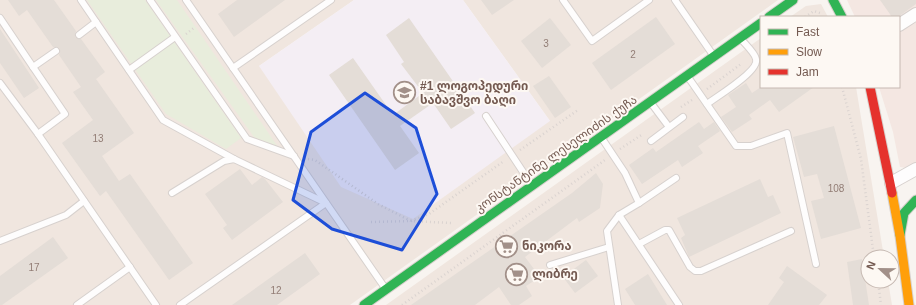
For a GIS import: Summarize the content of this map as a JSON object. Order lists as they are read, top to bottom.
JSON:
{
  "streets": {
    "street": ["კონსტანტინე ლესელიძის ქუჩა"]
  },
  "places": {
    "school or university": ["#1 ლოგოპედური საბავშვო ბაღი"],
    "supermarket": ["ნიკორა", "ლიბრე"]
  },
  "house_numbers": [
    "3",
    "2",
    "13",
    "108",
    "17",
    "12"
  ],
  "legend": ["Fast", "Slow", "Jam"],
  "north": "left"
}
